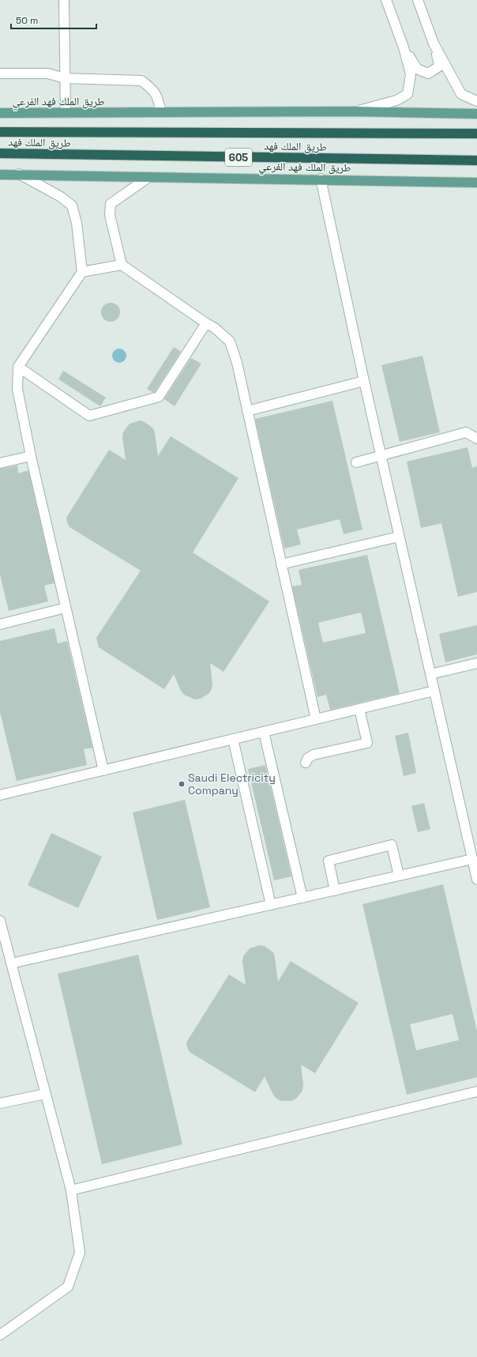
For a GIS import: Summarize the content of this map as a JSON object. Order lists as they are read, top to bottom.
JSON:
{
  "streets": {
    "highway": ["طريق الملك فهد", "605"],
    "main road": ["طريق الملك فهد الفرعي"]
  },
  "places": ["Saudi Electricity Company"],
  "scale_bar": "50 m"
}
